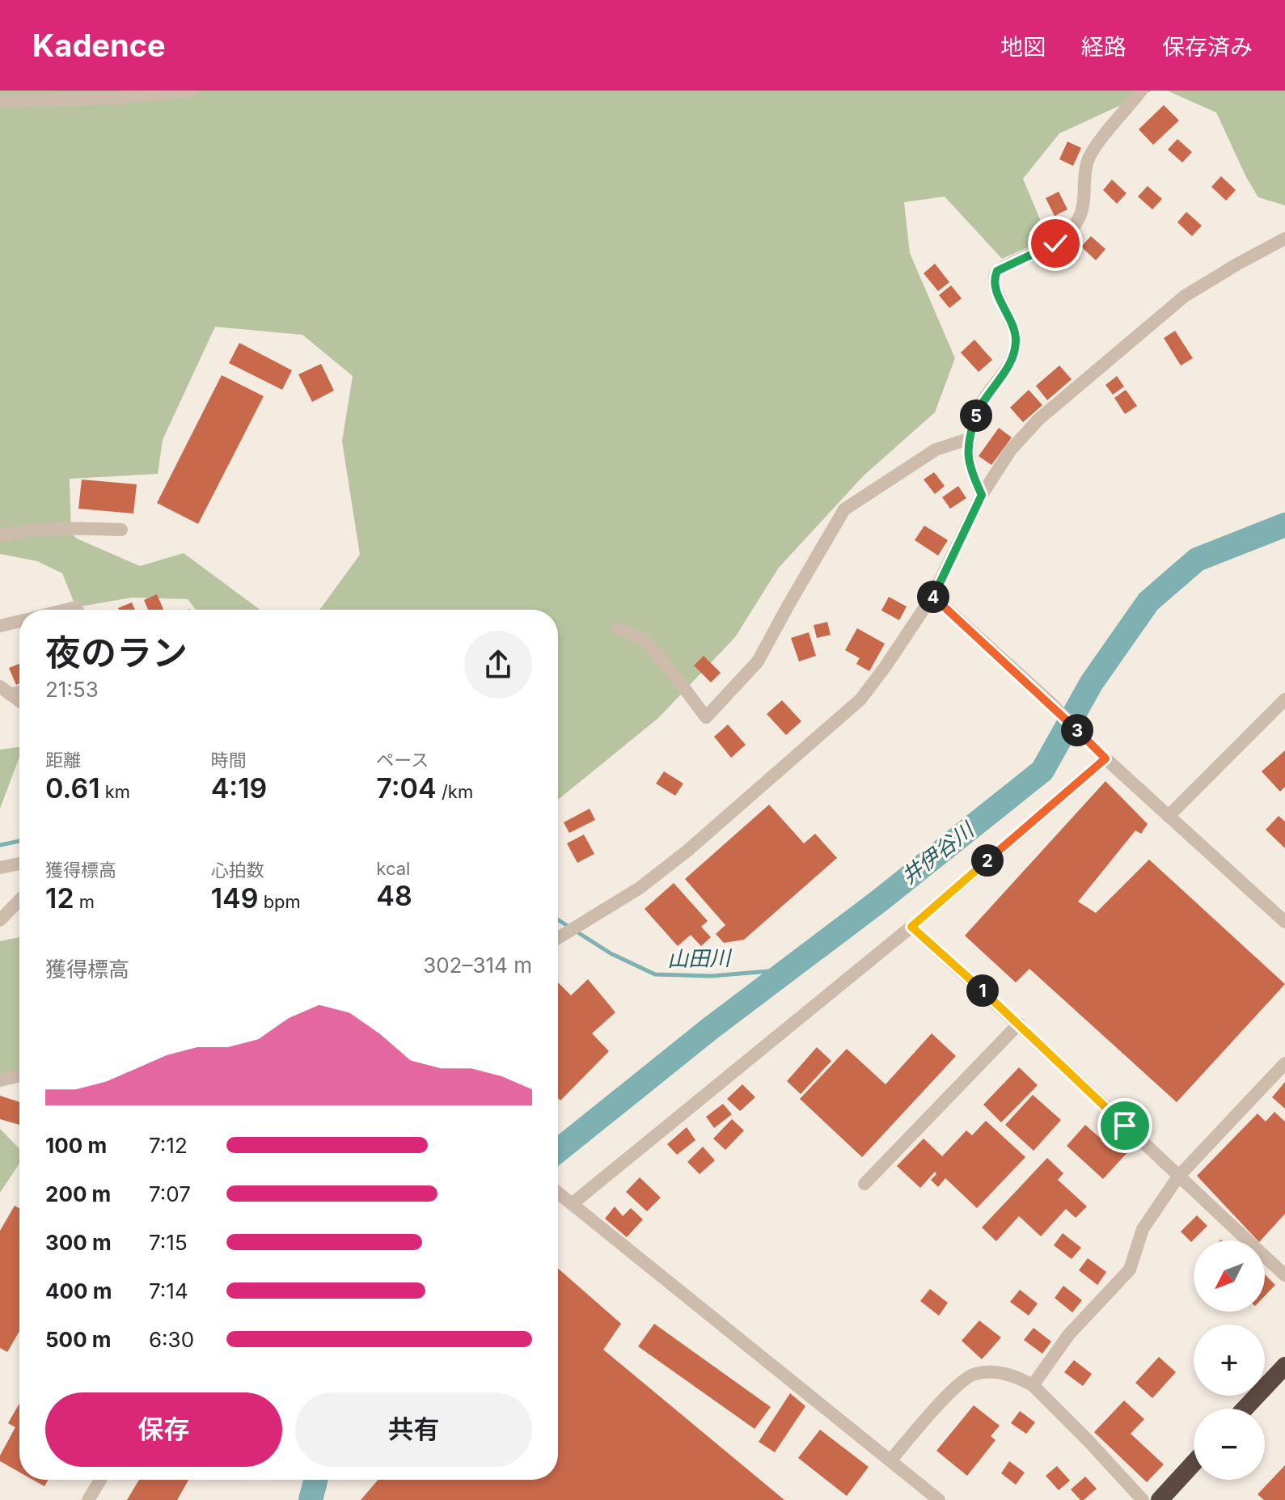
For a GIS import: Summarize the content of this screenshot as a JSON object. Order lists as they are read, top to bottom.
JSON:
{
  "water": ["井伊谷川", "山田川"],
  "north": "bottom left",
  "page": {
    "header": "Kadence",
    "nav": ["地図", "経路", "保存済み"],
    "pins": [
      "5",
      "4",
      "3",
      "2",
      "1"
    ],
    "heading": ["夜のラン", "21:53"],
    "stats": [
      ["距離", "0.61 km"],
      ["時間", "4:19"],
      ["ペース", "7:04 /km"],
      ["獲得標高", "12 m"],
      ["心拍数", "149 bpm"],
      ["kcal", "48"]
    ],
    "chart": ["獲得標高", "302–314 m"],
    "list": [
      {
        "name": "100 m",
        "note": "7:12"
      },
      {
        "name": "200 m",
        "note": "7:07"
      },
      {
        "name": "300 m",
        "note": "7:15"
      },
      {
        "name": "400 m",
        "note": "7:14"
      },
      {
        "name": "500 m",
        "note": "6:30"
      }
    ],
    "map_buttons": ["+", "−"],
    "buttons": ["保存", "共有"]
  }
}
